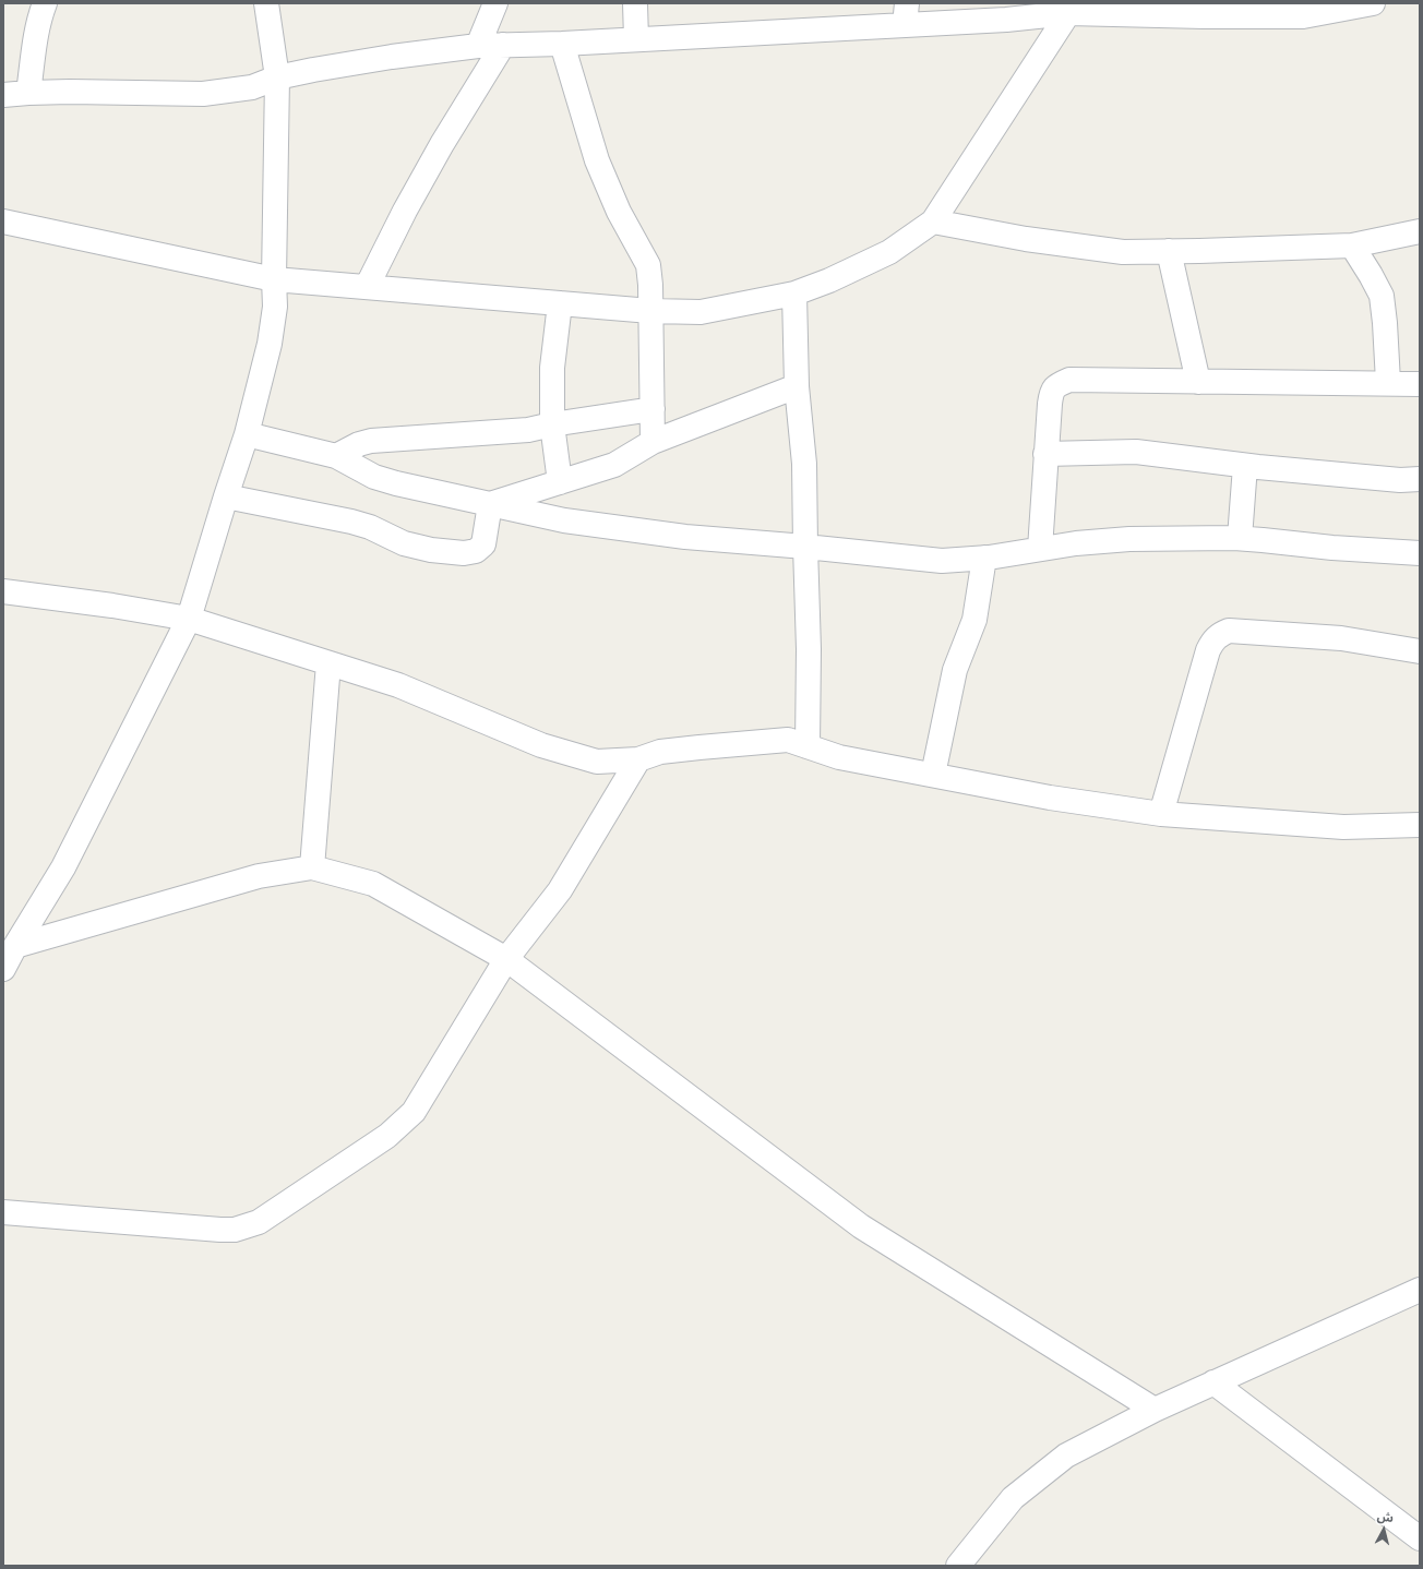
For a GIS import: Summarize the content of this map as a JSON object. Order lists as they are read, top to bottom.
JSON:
{
  "north": "top"
}
